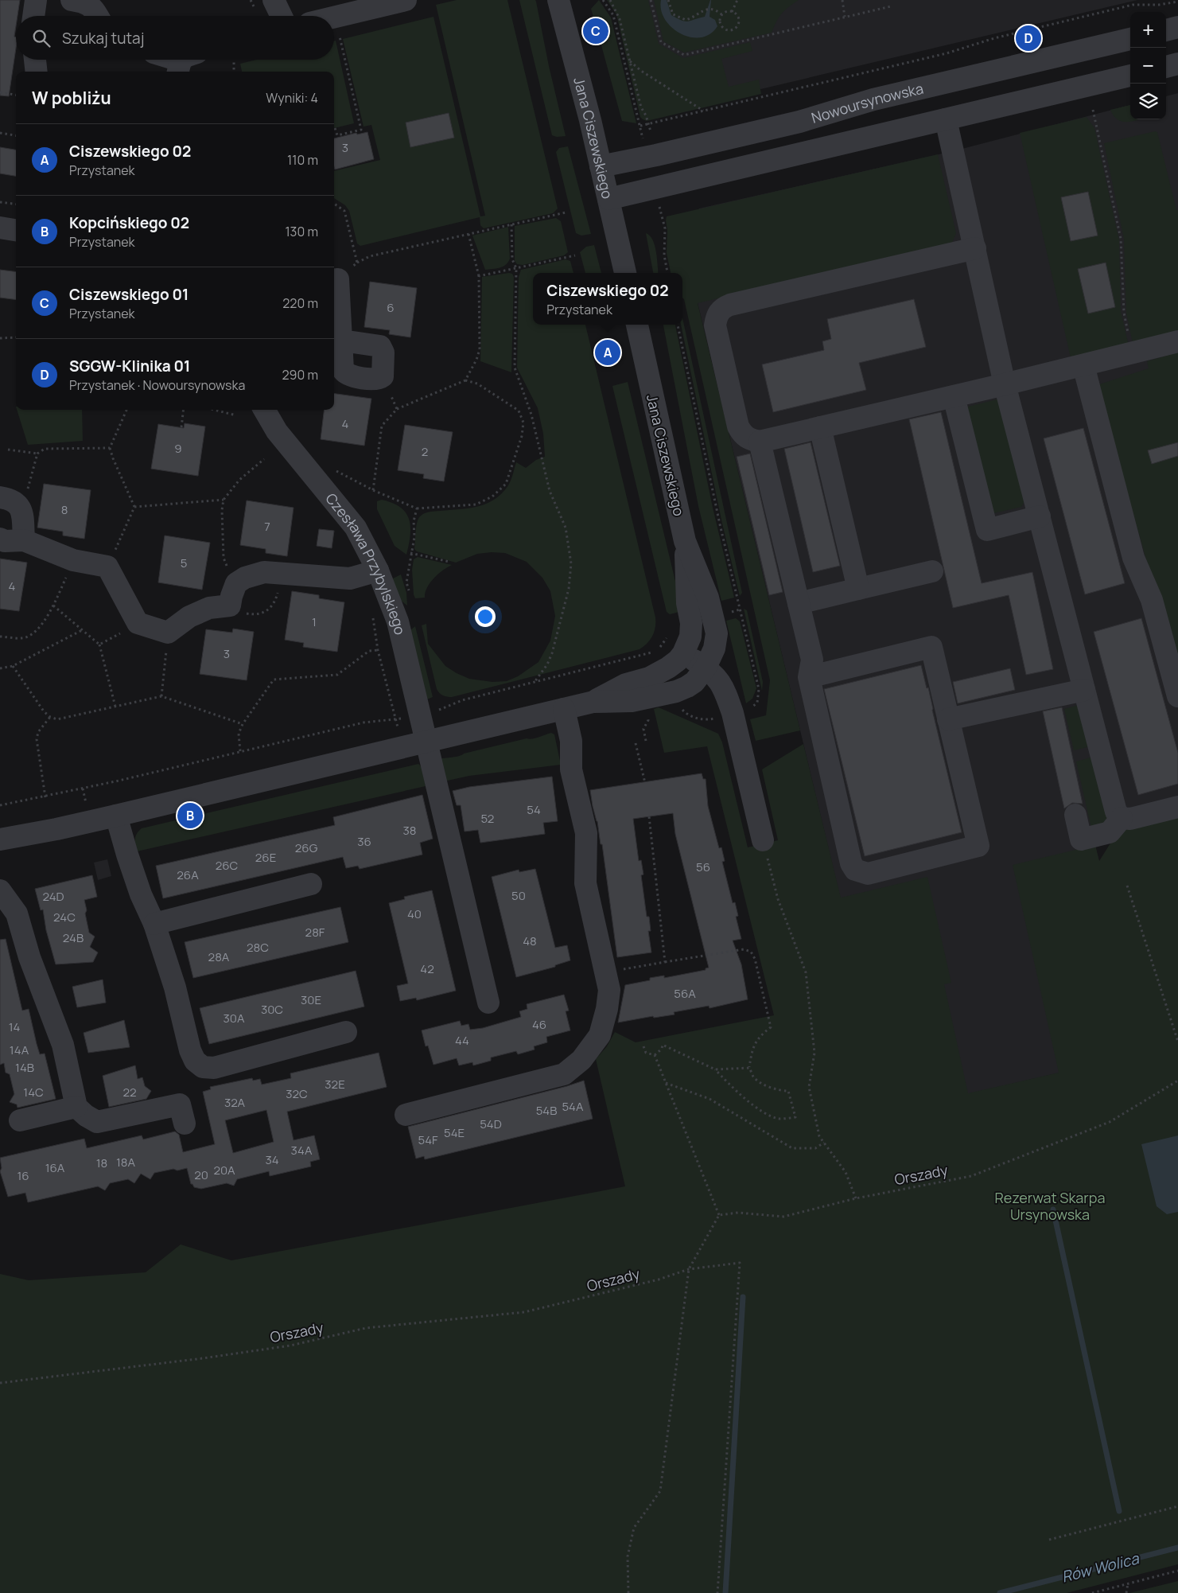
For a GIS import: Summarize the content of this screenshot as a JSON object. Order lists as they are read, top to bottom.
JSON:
{
  "streets": {
    "street": ["Nowoursynowska", "Jana Ciszewskiego", "Czesława Przybylskiego"],
    "path": ["Orszady"]
  },
  "crossings": [
    ["Nowoursynowska", "Jana Ciszewskiego"]
  ],
  "water": ["Rów Wolica"],
  "parks": ["Rezerwat Skarpa Ursynowska"],
  "house_numbers": [
    "3",
    "6",
    "4",
    "9",
    "2",
    "8",
    "7",
    "5",
    "4",
    "1",
    "3",
    "54",
    "52",
    "38",
    "36",
    "26G",
    "26E",
    "26C",
    "56",
    "26A",
    "50",
    "24D",
    "40",
    "24C",
    "28F",
    "24B",
    "48",
    "28C",
    "28A",
    "42",
    "56A",
    "30E",
    "30C",
    "30A",
    "46",
    "14",
    "44",
    "14A",
    "14B",
    "32E",
    "14C",
    "22",
    "32C",
    "32A",
    "54A",
    "54B",
    "54D",
    "54E",
    "54F",
    "34A",
    "34",
    "18A",
    "18",
    "16A",
    "20A",
    "20",
    "16"
  ],
  "page": {
    "map_buttons": ["+", "−"],
    "search": "Szukaj tutaj",
    "pins": [
      "C",
      "D",
      "A",
      "B"
    ],
    "heading": ["W pobliżu", "Wyniki: 4"],
    "list": [
      {
        "mark": "A",
        "name": "Ciszewskiego 02",
        "note": "Przystanek",
        "value": "110 m"
      },
      {
        "mark": "B",
        "name": "Kopcińskiego 02",
        "note": "Przystanek",
        "value": "130 m"
      },
      {
        "mark": "C",
        "name": "Ciszewskiego 01",
        "note": "Przystanek",
        "value": "220 m"
      },
      {
        "mark": "D",
        "name": "SGGW-Klinika 01",
        "note": "Przystanek · Nowoursynowska",
        "value": "290 m"
      }
    ],
    "popup": ["Ciszewskiego 02", "Przystanek"]
  }
}
